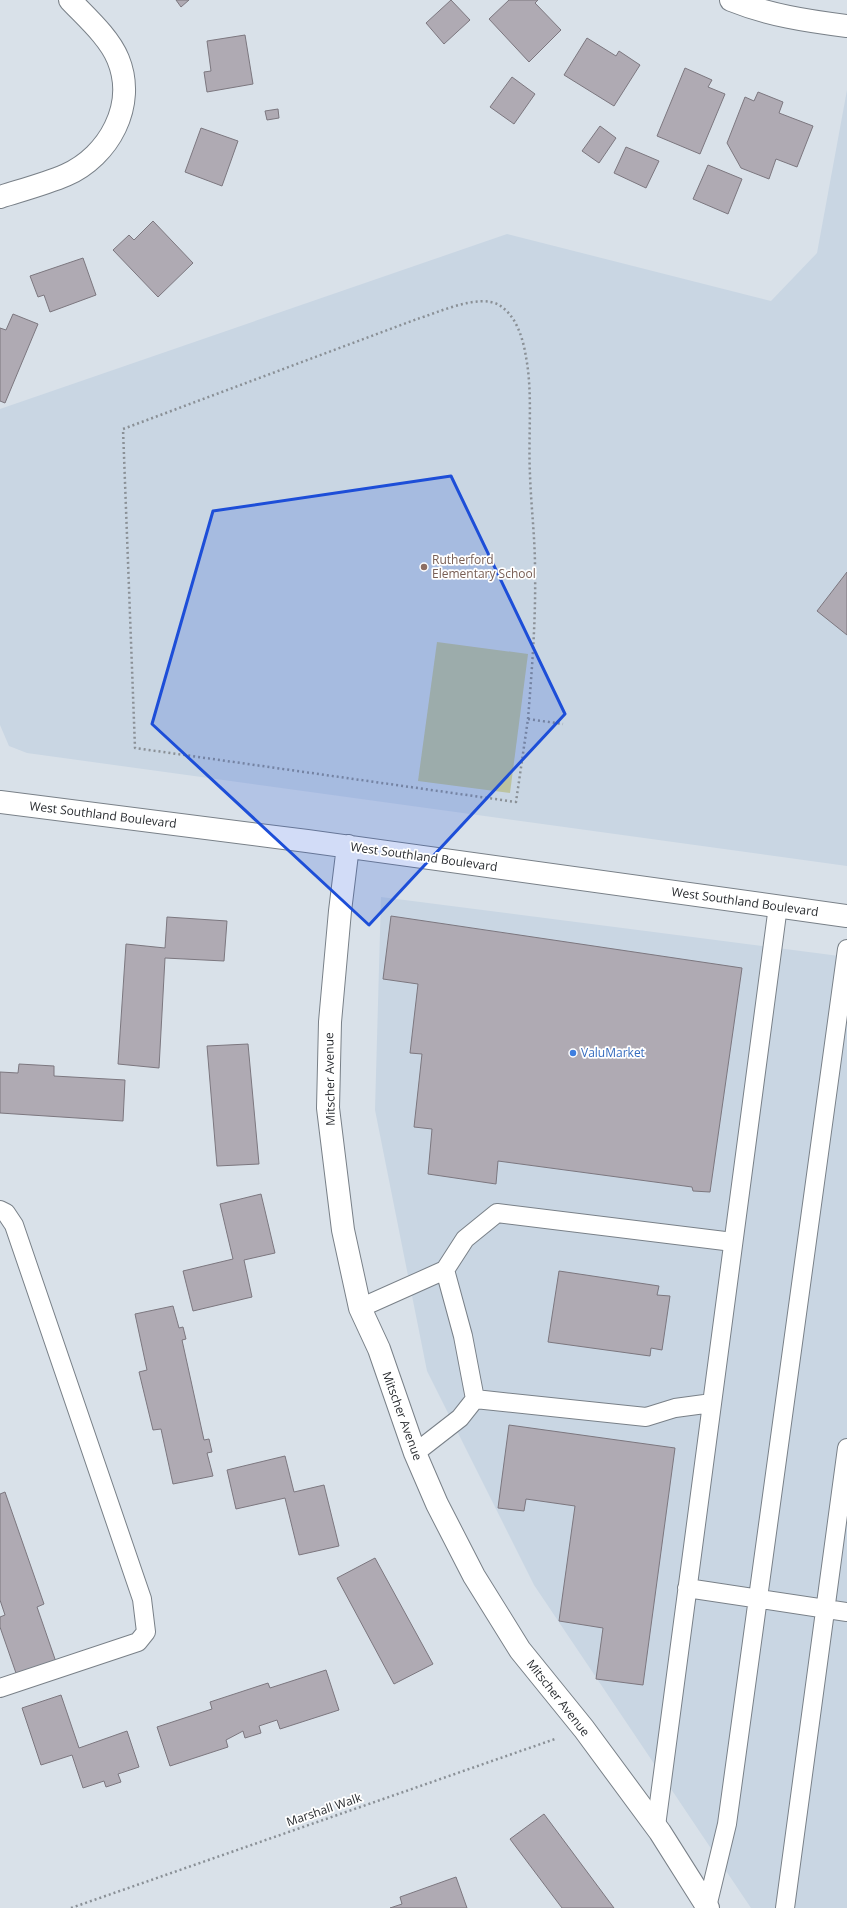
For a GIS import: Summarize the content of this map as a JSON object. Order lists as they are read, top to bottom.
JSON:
{
  "streets": {
    "street": ["West Southland Boulevard", "Mitscher Avenue"],
    "path": ["Marshall Walk"]
  },
  "crossings": [
    ["West Southland Boulevard", "Mitscher Avenue"],
    ["Mitscher Avenue", "Marshall Walk"]
  ],
  "places": ["Rutherford Elementary School", "ValuMarket"]
}
